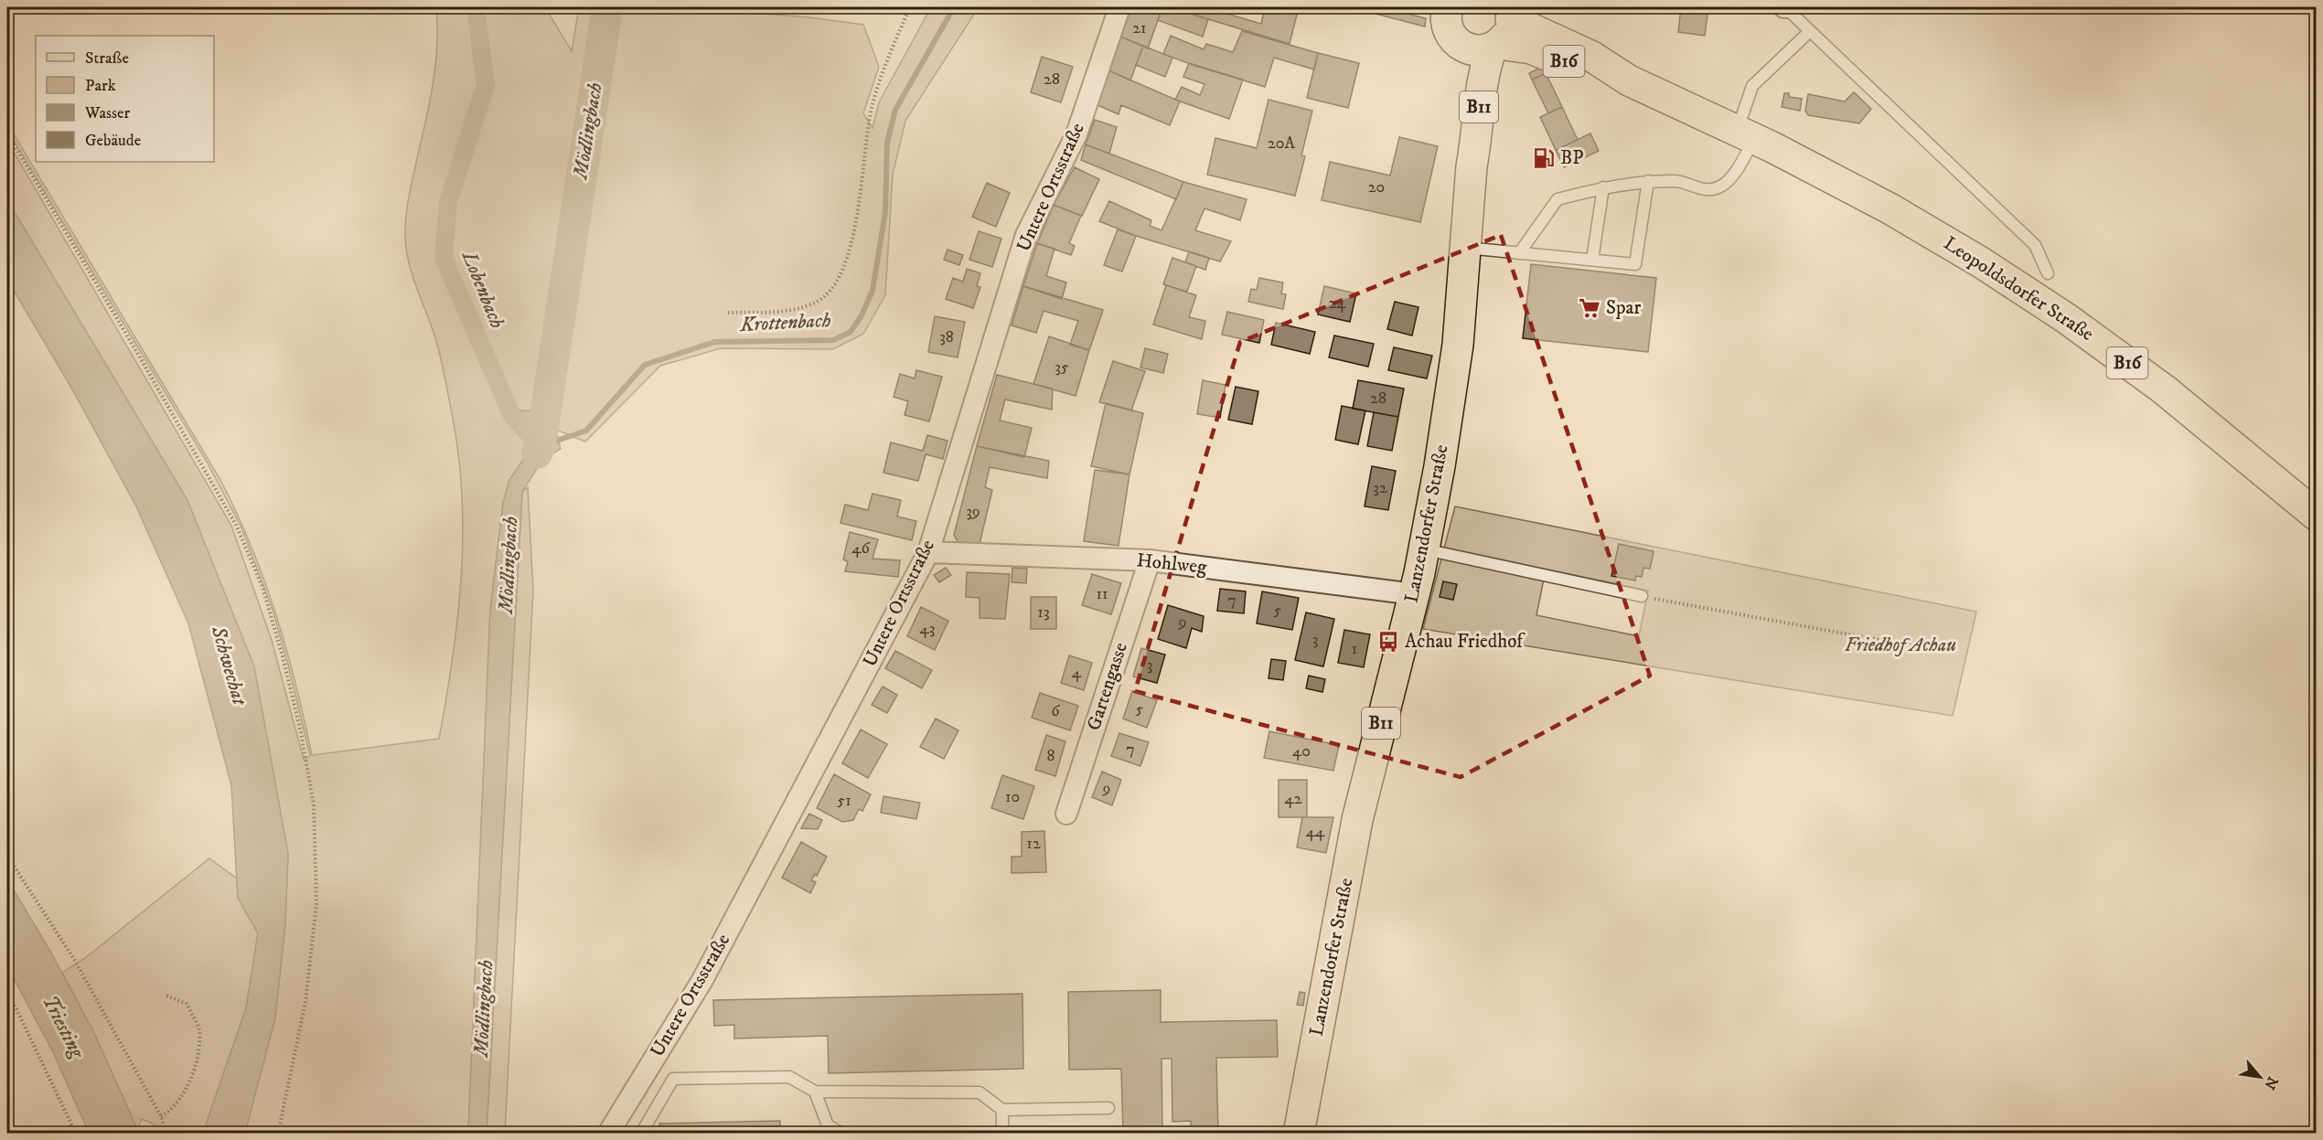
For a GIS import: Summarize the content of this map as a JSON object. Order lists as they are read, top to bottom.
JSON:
{
  "streets": {
    "main road": [
      "B16",
      "B11",
      "Leopoldsdorfer Straße",
      "Lanzendorfer Straße"
    ],
    "street": ["Untere Ortsstraße", "Hohlweg", "Gartengasse"]
  },
  "crossings": [
    ["B16", "Leopoldsdorfer Straße"],
    ["B16", "Lanzendorfer Straße"],
    ["Untere Ortsstraße", "Hohlweg"],
    ["Lanzendorfer Straße", "Hohlweg"],
    ["Hohlweg", "Gartengasse"]
  ],
  "water": [
    "Mödlingbach",
    "Lobenbach",
    "Krottenbach",
    "Schwechat",
    "Triesting"
  ],
  "parks": ["Friedhof Achau"],
  "places": {
    "fuel station": ["BP"],
    "supermarket": ["Spar"],
    "bus stop": ["Achau Friedhof"]
  },
  "house_numbers": [
    "21",
    "28",
    "20A",
    "20",
    "24",
    "38",
    "35",
    "28",
    "32",
    "39",
    "46",
    "11",
    "7",
    "5",
    "13",
    "9",
    "43",
    "3",
    "1",
    "3",
    "4",
    "5",
    "6",
    "7",
    "40",
    "8",
    "9",
    "10",
    "42",
    "51",
    "44",
    "12"
  ],
  "legend": [
    "Straße",
    "Park",
    "Wasser",
    "Gebäude"
  ],
  "north": "bottom right"
}
